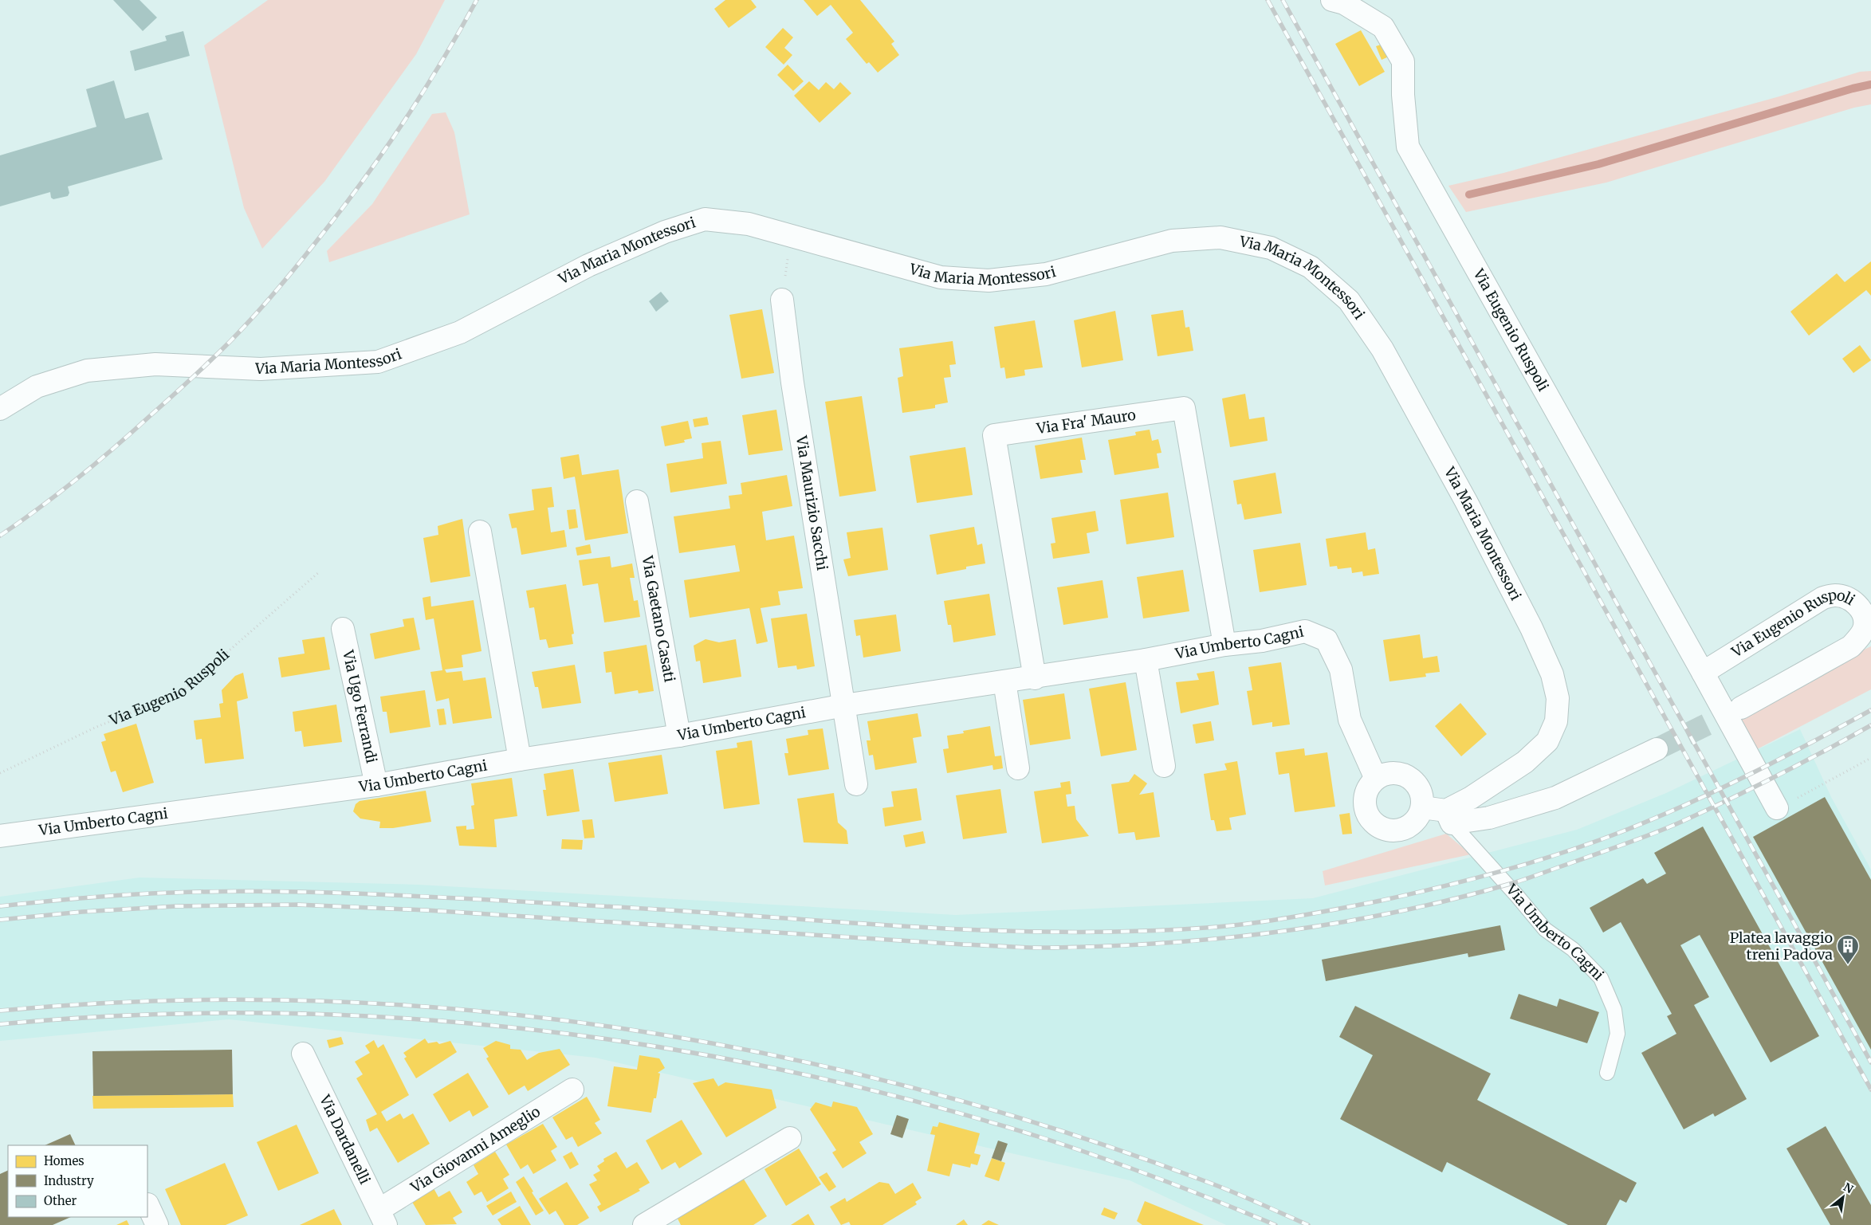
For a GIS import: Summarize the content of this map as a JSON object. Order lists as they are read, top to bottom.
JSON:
{
  "streets": {
    "street": [
      "Via Maria Montessori",
      "Via Eugenio Ruspoli",
      "Via Fra' Mauro",
      "Via Maurizio Sacchi",
      "Via Gaetano Casati",
      "Via Umberto Cagni",
      "Via Ugo Ferrandi",
      "Via Dardanelli",
      "Via Giovanni Ameglio"
    ]
  },
  "crossings": [
    ["Via Maria Montessori", "Via Umberto Cagni"],
    ["Via Fra' Mauro", "Via Umberto Cagni"],
    ["Via Maurizio Sacchi", "Via Umberto Cagni"],
    ["Via Gaetano Casati", "Via Umberto Cagni"],
    ["Via Umberto Cagni", "Via Ugo Ferrandi"],
    ["Via Dardanelli", "Via Giovanni Ameglio"]
  ],
  "places": {
    "building": ["Platea lavaggio treni Padova"]
  },
  "legend": ["Homes", "Industry", "Other"],
  "north": "top right"
}
